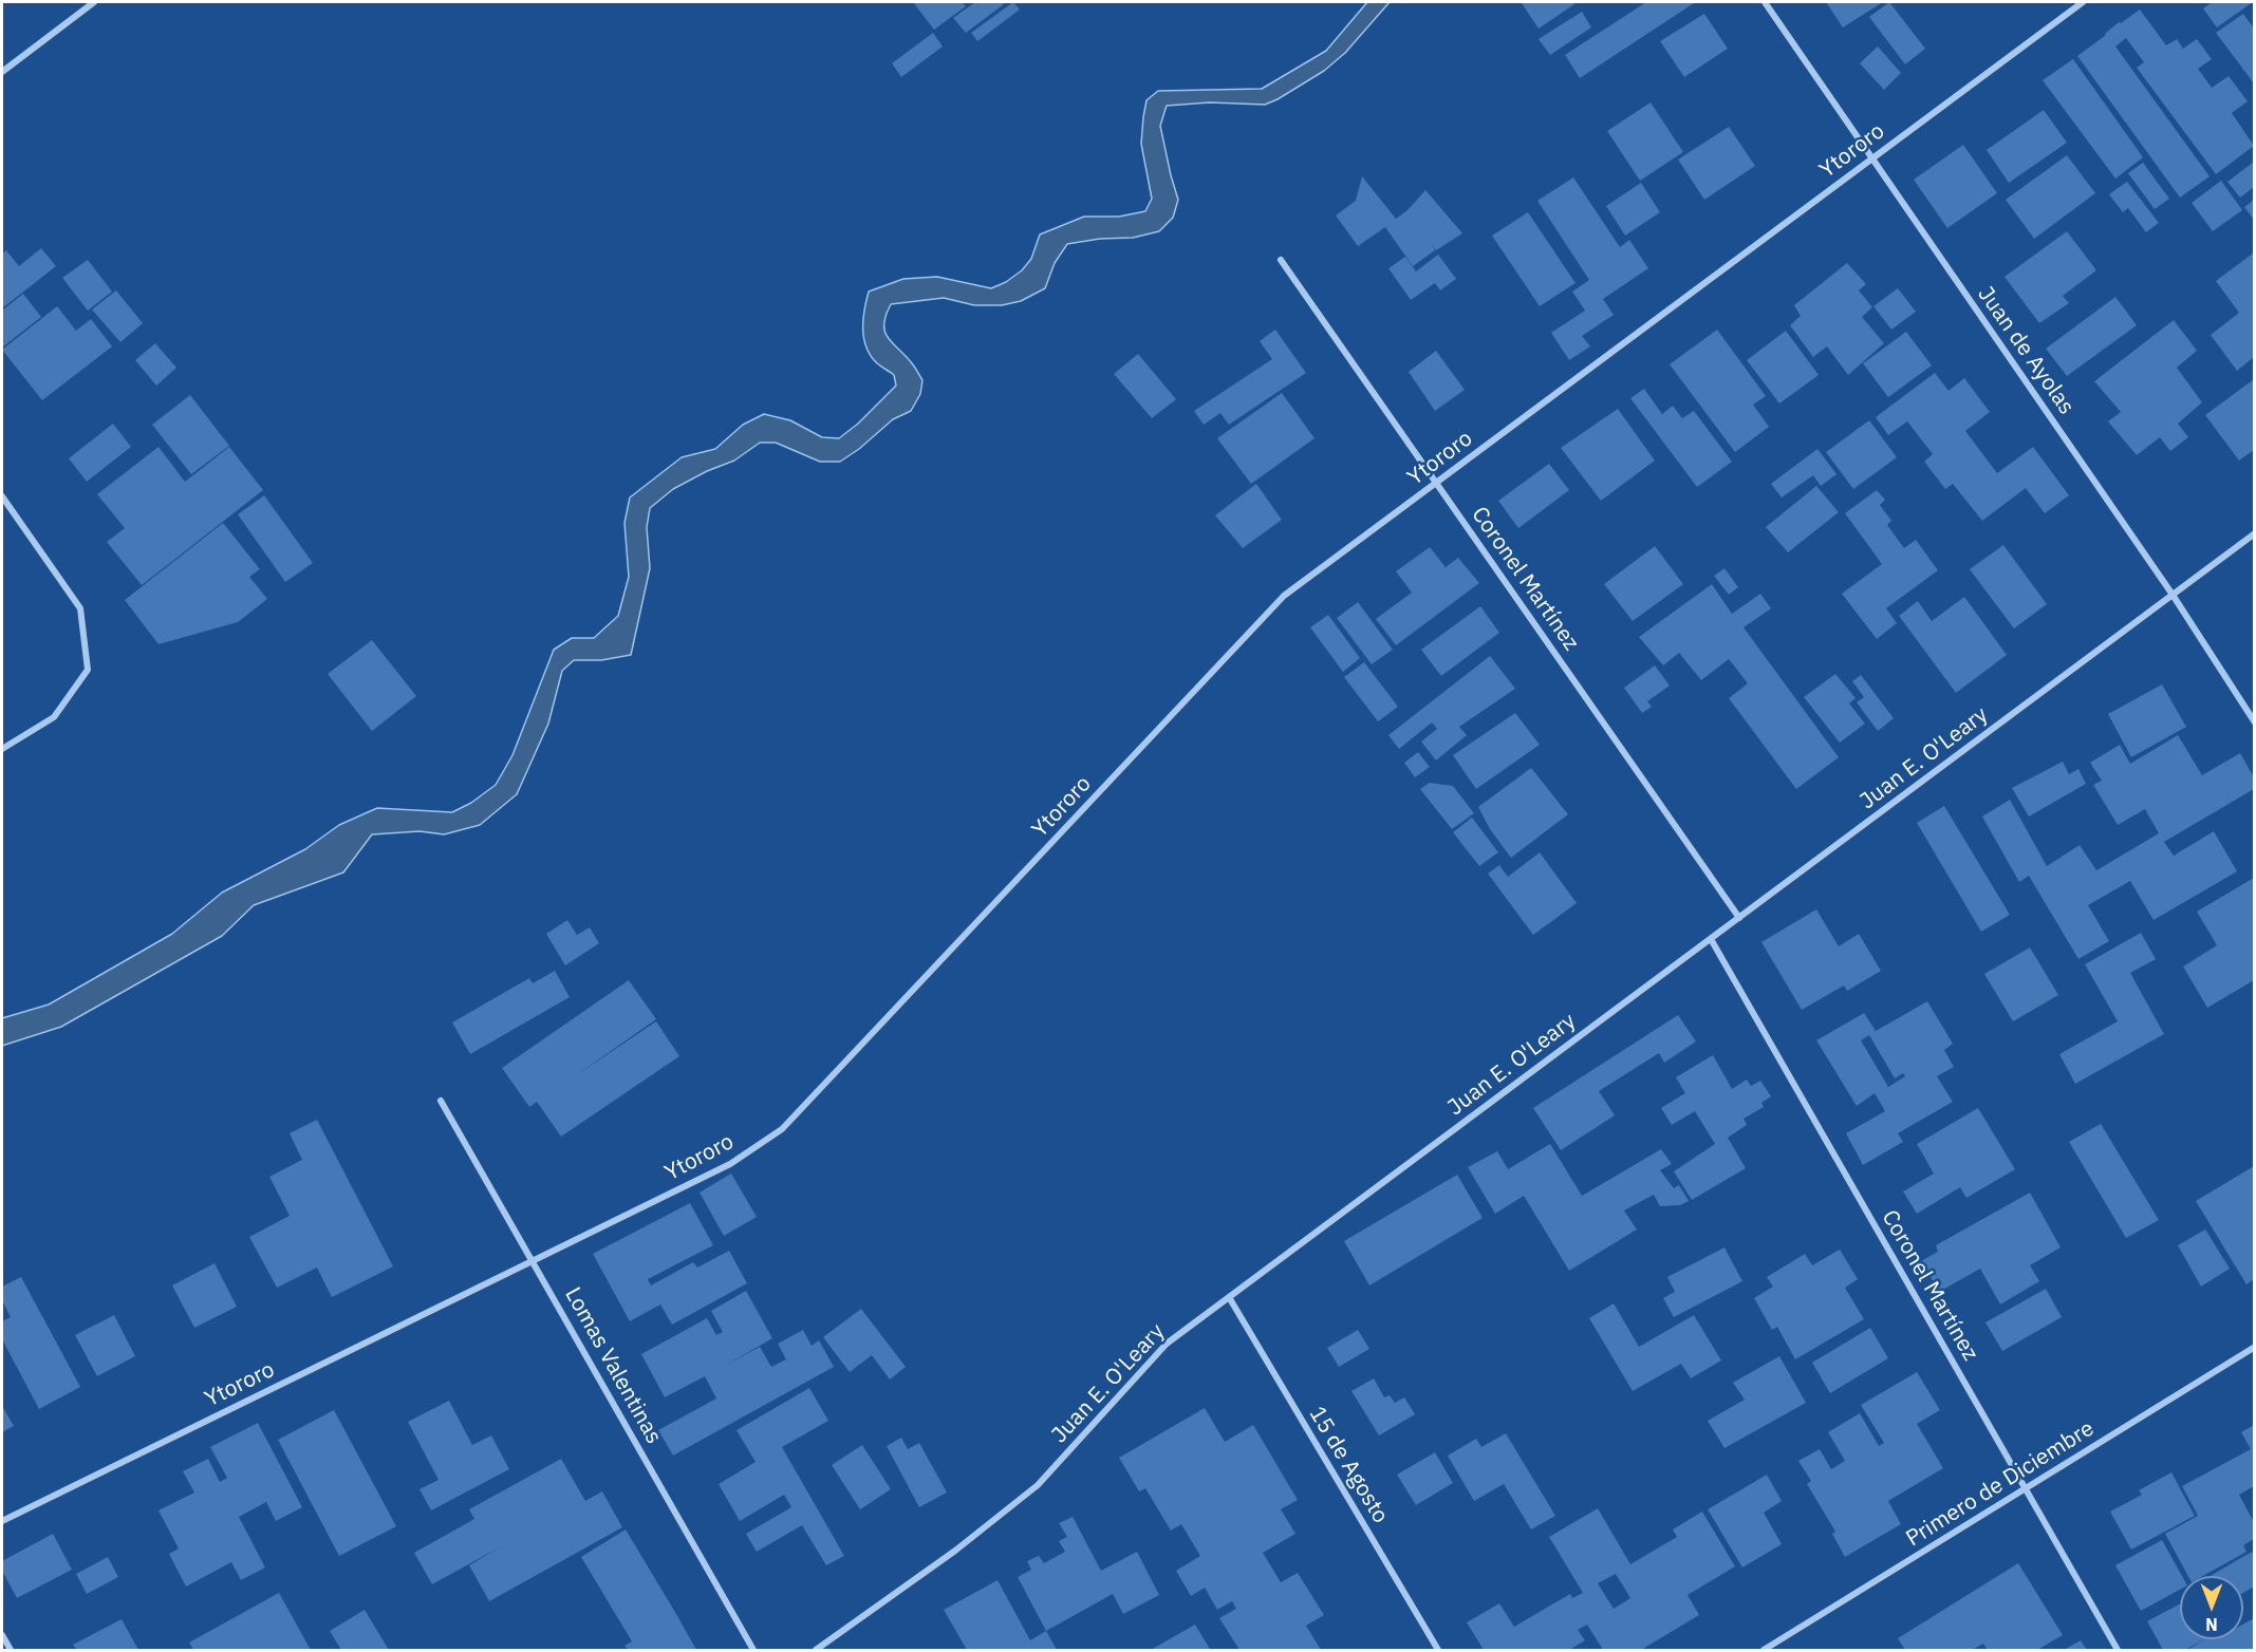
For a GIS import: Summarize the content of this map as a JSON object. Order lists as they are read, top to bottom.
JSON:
{
  "streets": {
    "street": [
      "Ytororo",
      "Juan de Ayolas",
      "Coronel Martínez",
      "Juan E. O'Leary",
      "Lomas Valentinas",
      "15 de Agosto",
      "Primero de Diciembre"
    ]
  },
  "crossings": [
    ["Ytororo", "Juan de Ayolas"],
    ["Ytororo", "Coronel Martínez"],
    ["Ytororo", "Lomas Valentinas"],
    ["Juan de Ayolas", "Juan E. O'Leary"],
    ["Coronel Martínez", "Juan E. O'Leary"],
    ["Coronel Martínez", "Primero de Diciembre"],
    ["Juan E. O'Leary", "15 de Agosto"]
  ],
  "north": "bottom"
}
